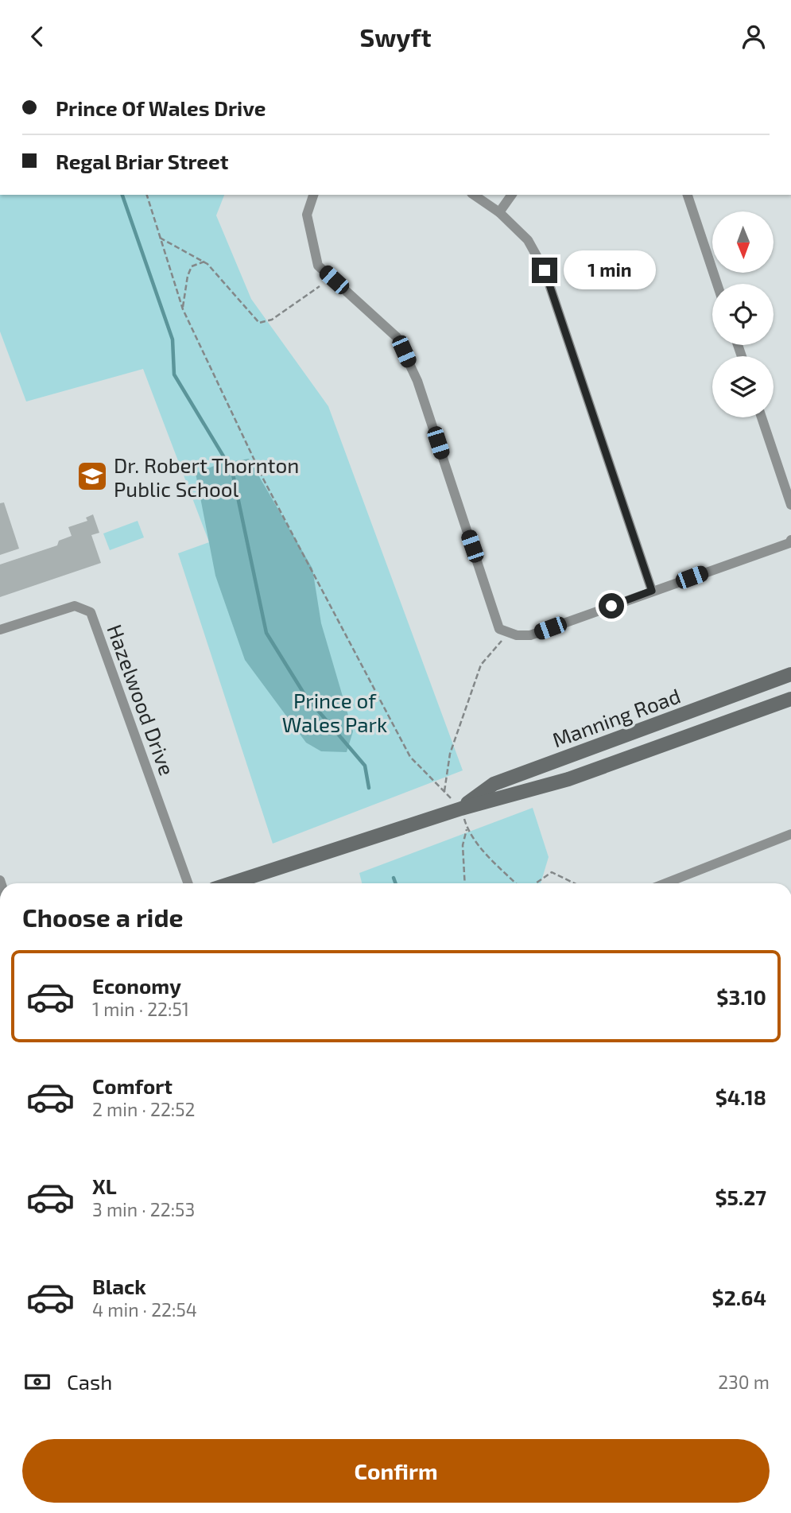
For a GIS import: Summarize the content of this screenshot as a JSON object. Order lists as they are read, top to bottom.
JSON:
{
  "streets": {
    "main road": ["Manning Road"],
    "street": ["Hazelwood Drive"]
  },
  "parks": ["Prince of Wales Park"],
  "places": {
    "school or university": ["Dr. Robert Thornton Public School"]
  },
  "north": "bottom",
  "page": {
    "header": "Swyft",
    "banner": ["Prince Of Wales Drive", "Regal Briar Street"],
    "bubble": "1 min",
    "heading": "Choose a ride",
    "list": [
      {
        "name": "Economy",
        "note": "1 min · 22:51",
        "value": "$3.10"
      },
      {
        "name": "Comfort",
        "note": "2 min · 22:52",
        "value": "$4.18"
      },
      {
        "name": "XL",
        "note": "3 min · 22:53",
        "value": "$5.27"
      },
      {
        "name": "Black",
        "note": "4 min · 22:54",
        "value": "$2.64"
      }
    ],
    "pay": ["Cash", "230 m"],
    "buttons": "Confirm"
  }
}
